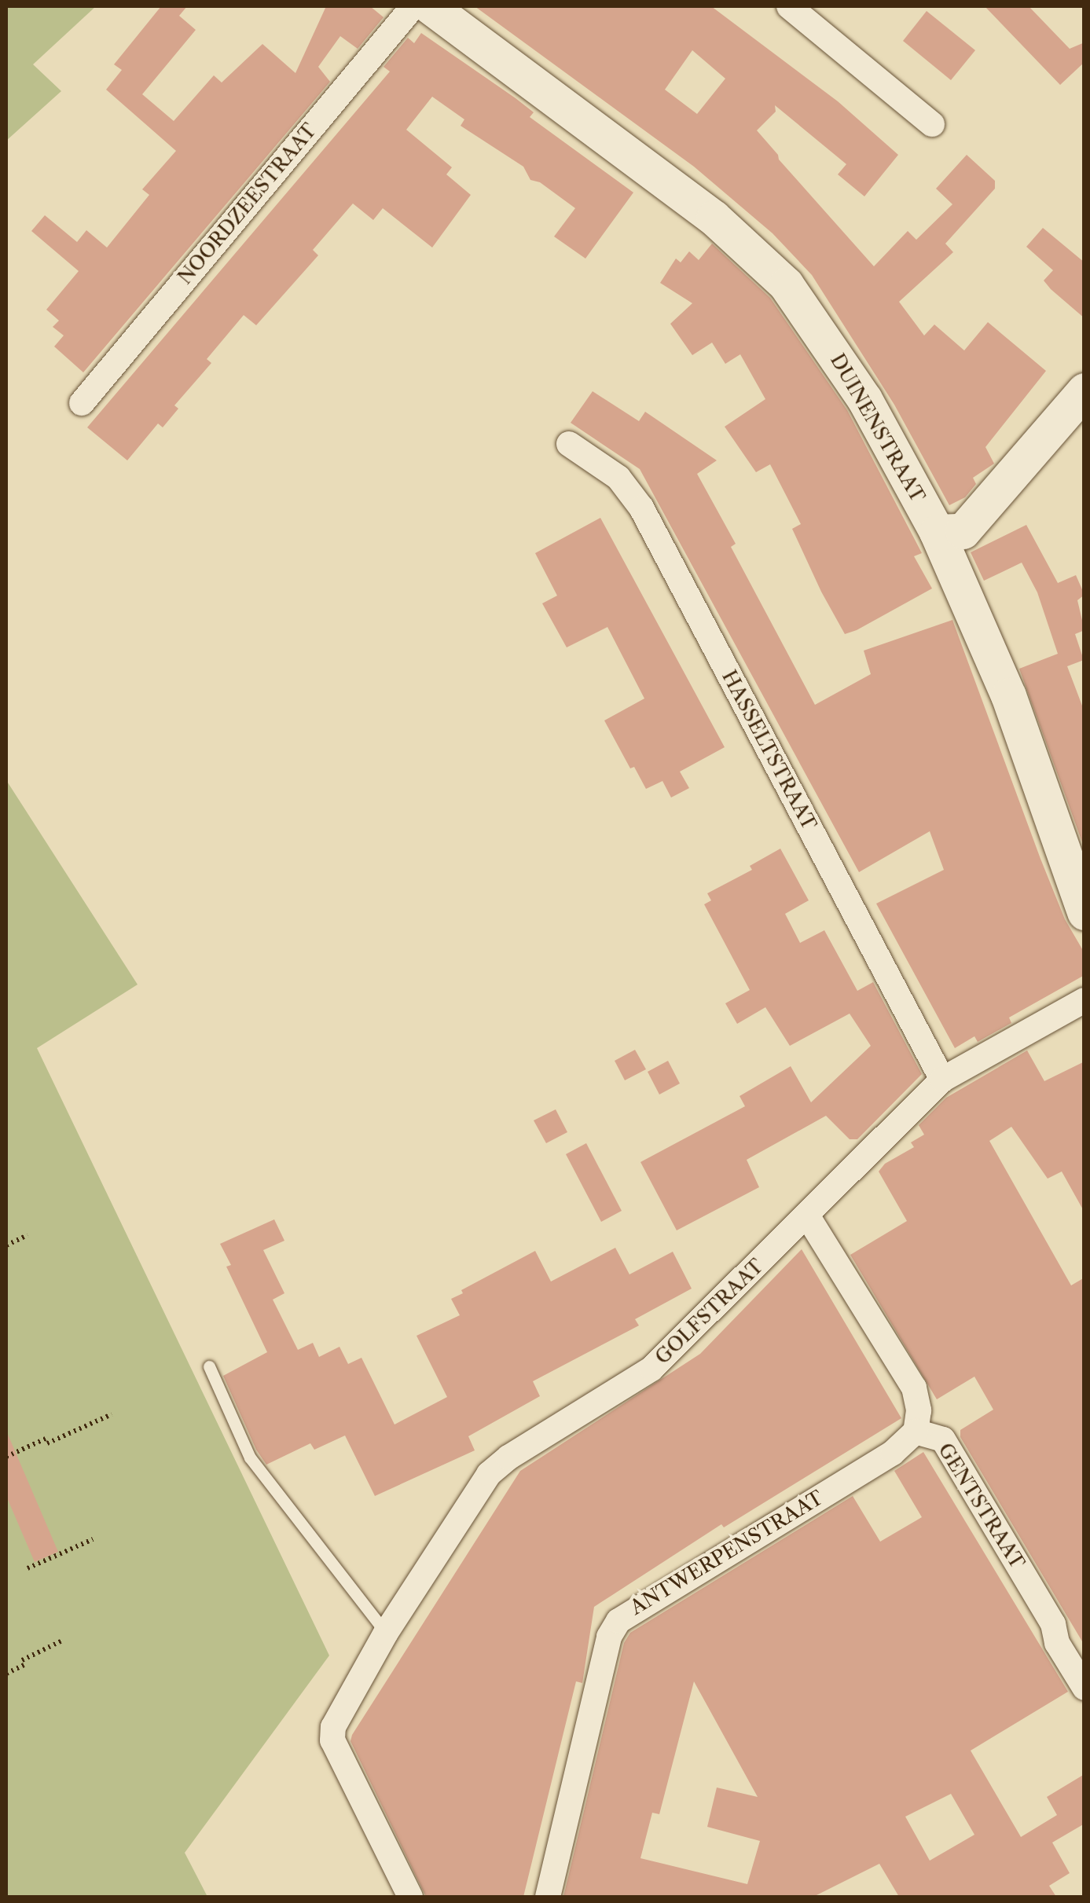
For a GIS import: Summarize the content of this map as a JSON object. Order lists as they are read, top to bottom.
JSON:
{
  "streets": {
    "street": [
      "NOORDZEESTRAAT",
      "DUINENSTRAAT",
      "HASSELTSTRAAT",
      "GOLFSTRAAT",
      "GENTSTRAAT",
      "ANTWERPENSTRAAT"
    ]
  },
  "crossings": [
    ["HASSELTSTRAAT", "GOLFSTRAAT"],
    ["GOLFSTRAAT", "GENTSTRAAT"],
    ["GENTSTRAAT", "ANTWERPENSTRAAT"]
  ]
}
